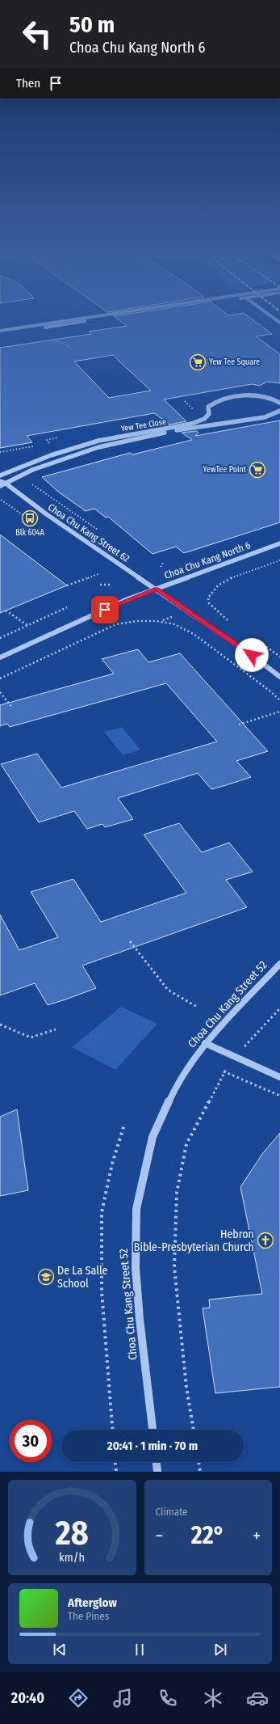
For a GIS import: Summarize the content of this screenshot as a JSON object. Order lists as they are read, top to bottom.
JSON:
{
  "streets": {
    "street": [
      "Yew Tee Close",
      "Choa Chu Kang Street 62",
      "Choa Chu Kang North 6",
      "Choa Chu Kang Street 52"
    ]
  },
  "crossings": [
    ["Yew Tee Close", "Choa Chu Kang Street 62"],
    ["Choa Chu Kang Street 62", "Choa Chu Kang North 6"]
  ],
  "places": {
    "supermarket": ["Yew Tee Square", "YewTee Point"],
    "bus stop": ["Blk 604A"],
    "church": ["Hebron Bible-Presbyterian Church"],
    "school or university": ["De La Salle School"]
  },
  "page": {
    "turn": ["50 m", "Choa Chu Kang North 6"],
    "then": "Then",
    "limit": "30",
    "trip": "20:41 · 1 min · 70 m",
    "tile": "Climate",
    "heat": ["−", "22°", "+"],
    "song": ["Afterglow", "The Pines"],
    "tabs": "20:40",
    "gauge": ["28", "km/h"]
  }
}
